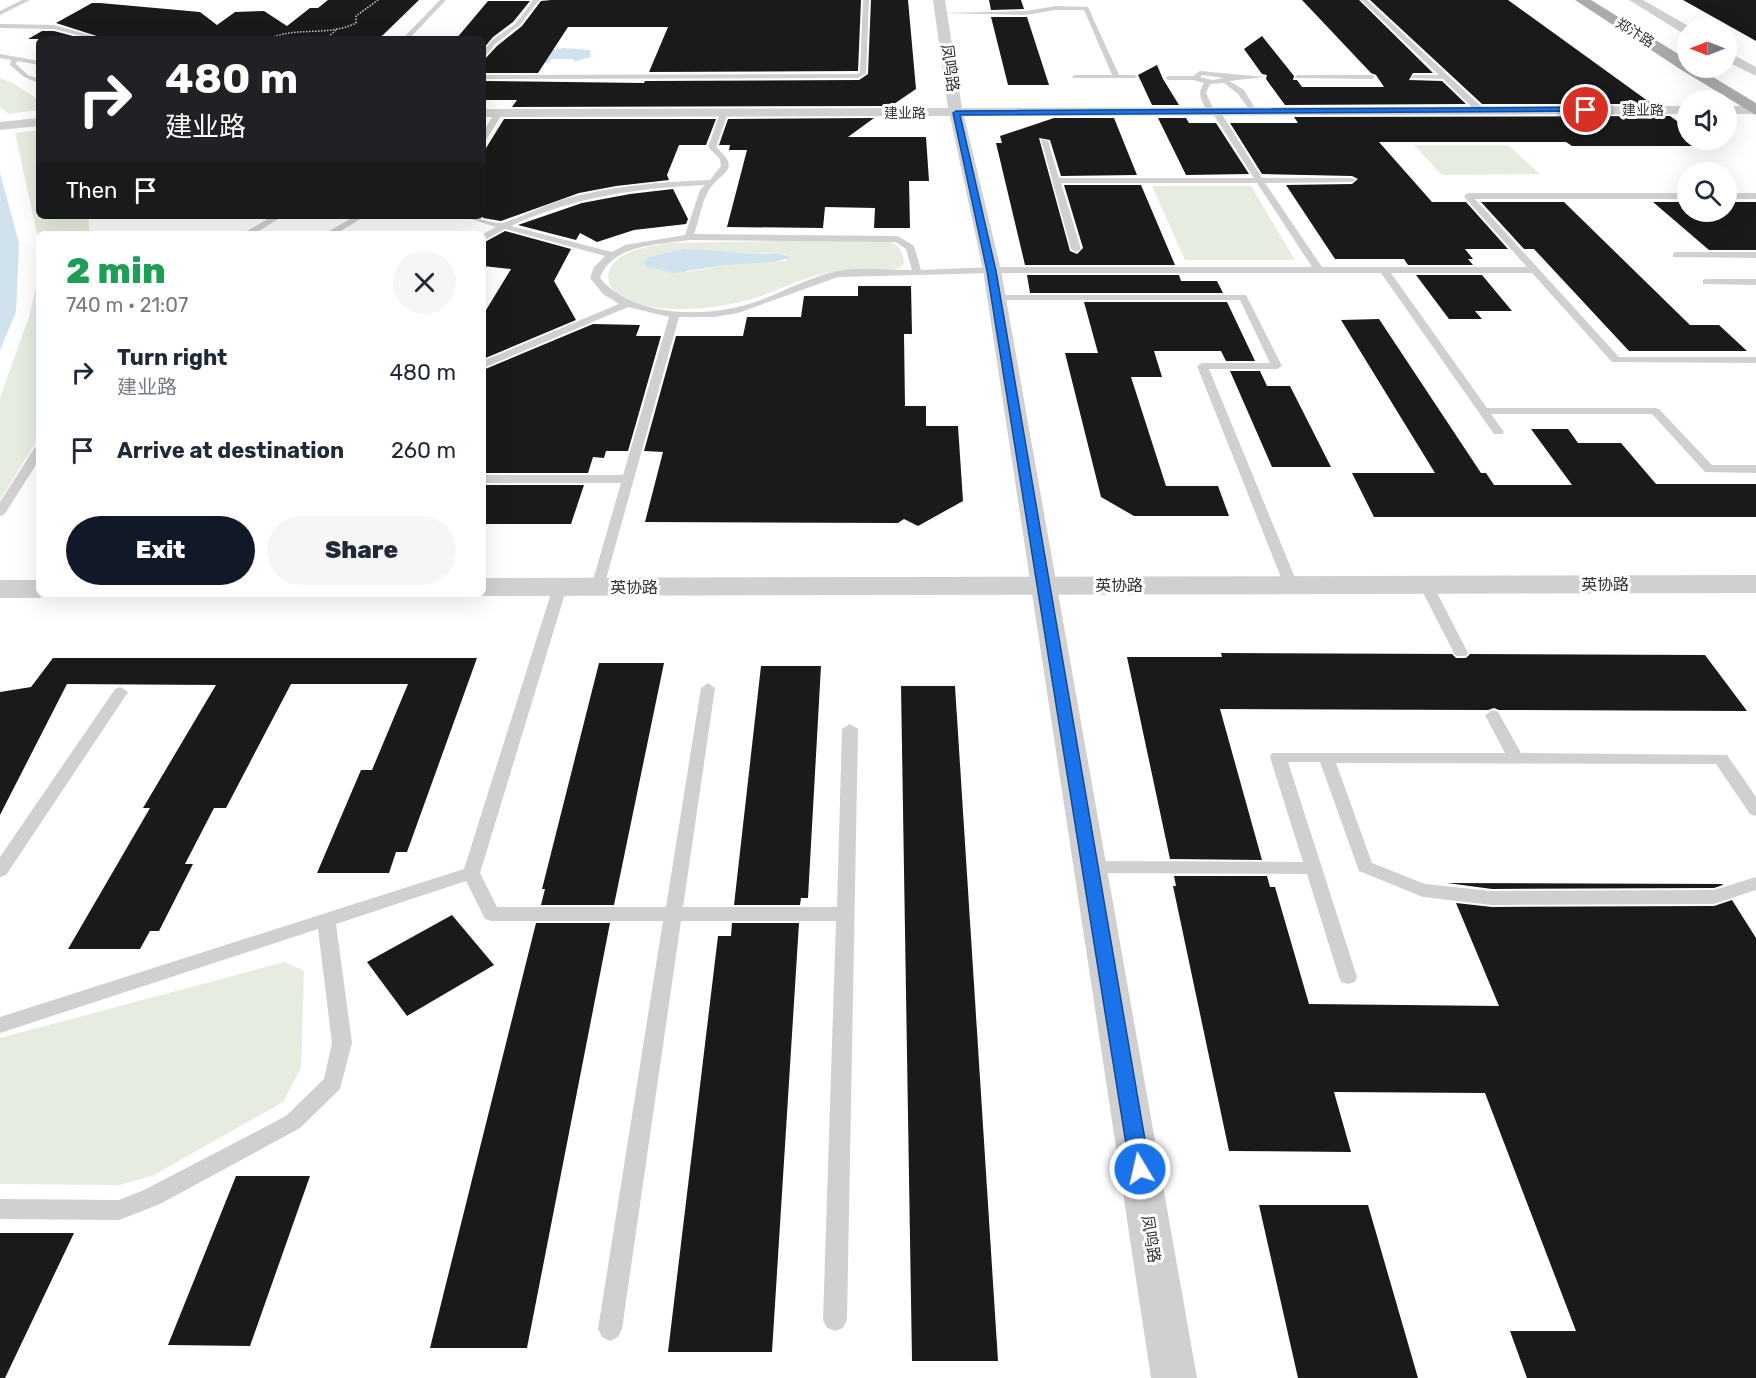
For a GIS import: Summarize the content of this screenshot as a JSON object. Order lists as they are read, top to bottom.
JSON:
{
  "streets": {
    "main road": ["郑汴路"],
    "street": ["凤鸣路", "建业路", "英协路"]
  },
  "crossings": [
    ["凤鸣路", "建业路"],
    ["凤鸣路", "英协路"]
  ],
  "north": "left",
  "page": {
    "turn": ["480 m", "建业路"],
    "then": "Then",
    "heading": ["2 min", "740 m · 21:07"],
    "list": [
      {
        "name": "Turn right",
        "note": "建业路",
        "value": "480 m"
      },
      {
        "name": "Arrive at destination",
        "value": "260 m"
      }
    ],
    "buttons": ["Exit", "Share"]
  }
}
